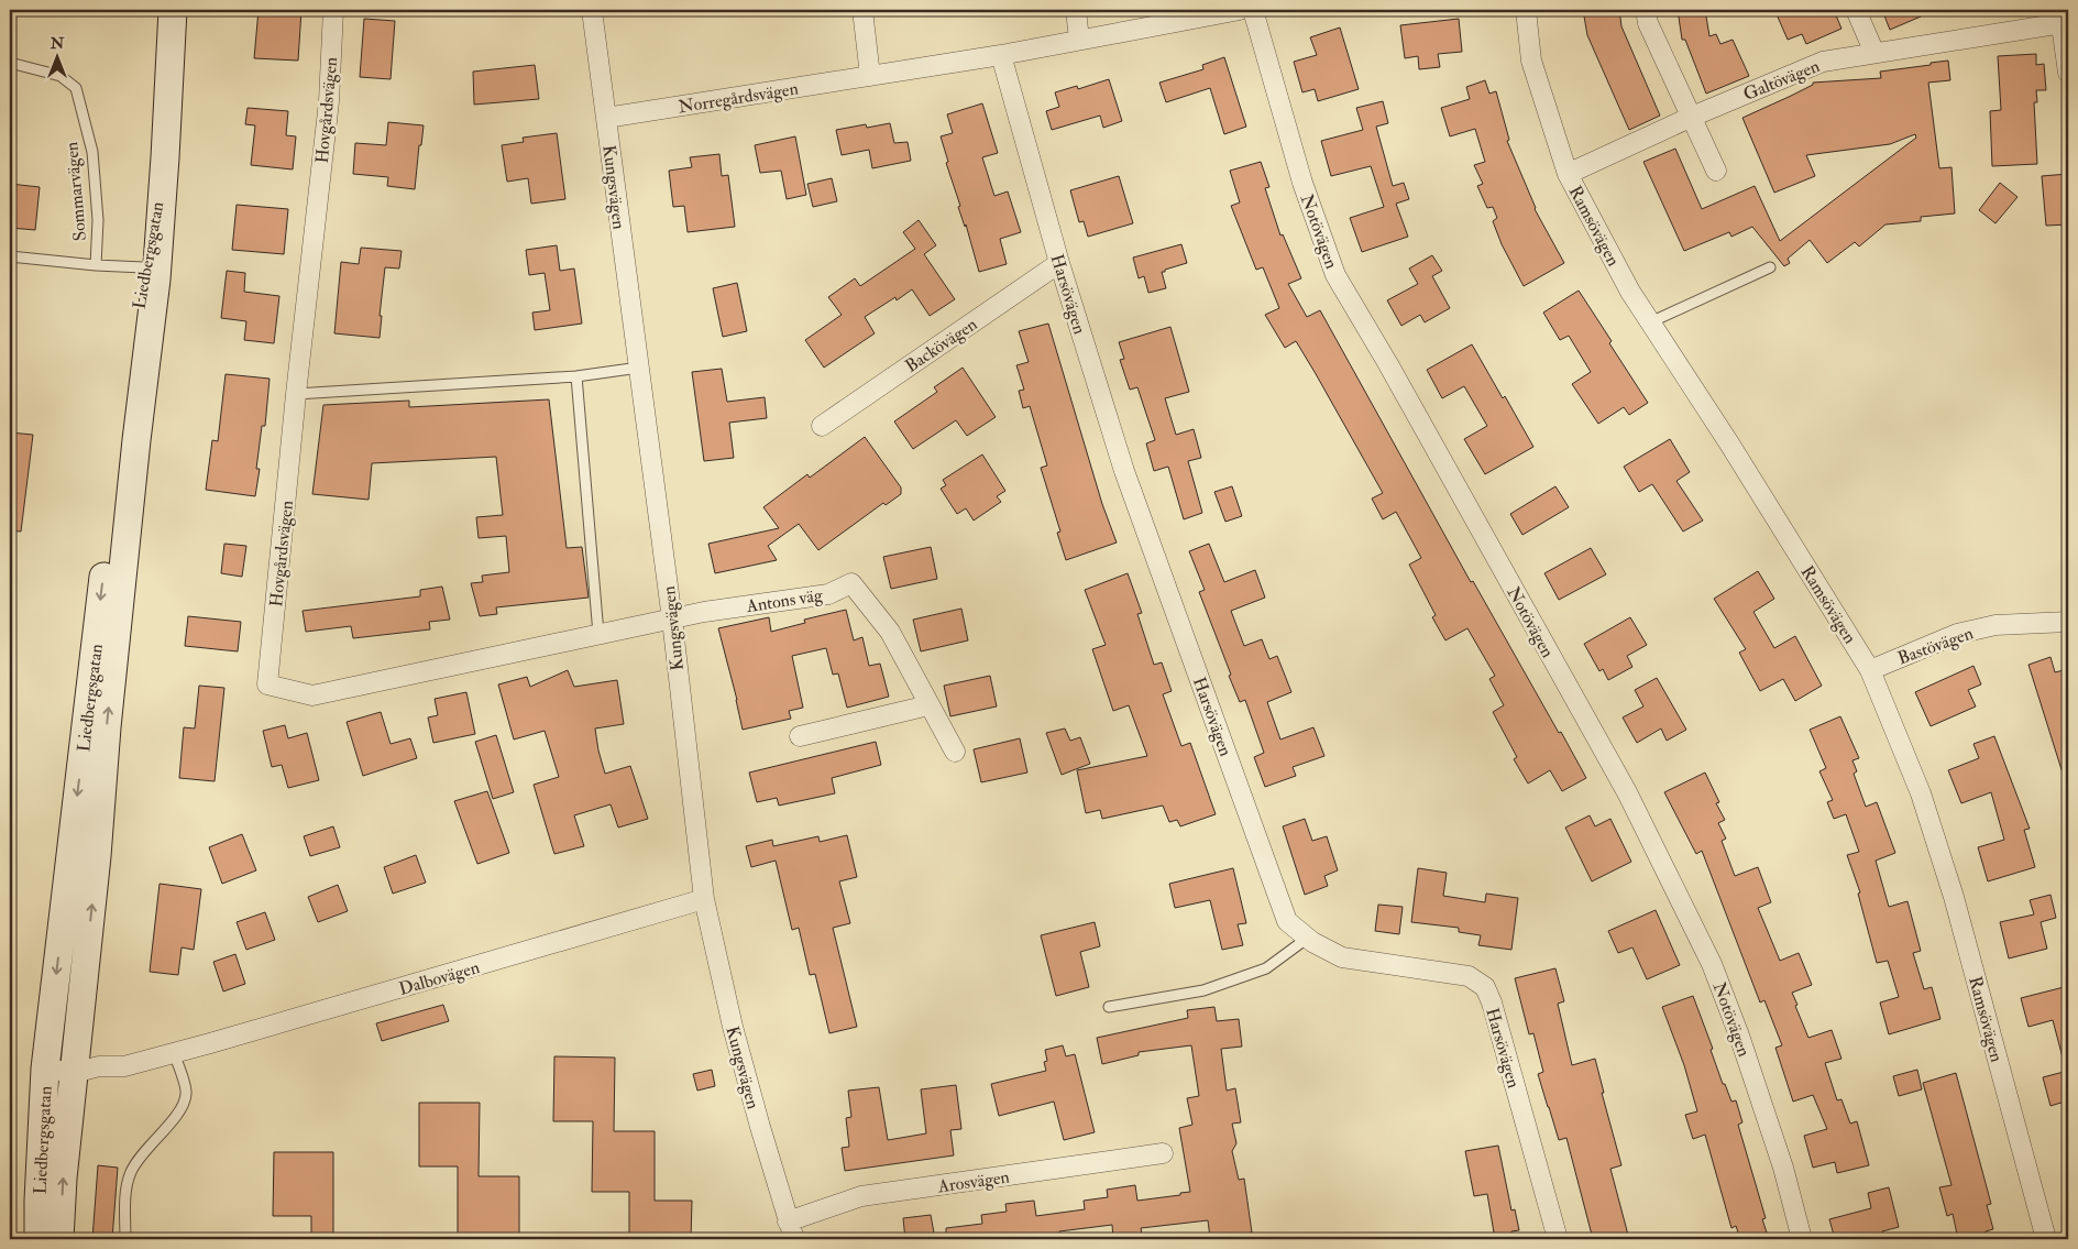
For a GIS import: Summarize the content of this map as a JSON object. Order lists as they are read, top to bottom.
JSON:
{
  "streets": {
    "street": [
      "Galtövägen",
      "Norregårdsvägen",
      "Hovgårdsvägen",
      "Kungsvägen",
      "Ramsövägen",
      "Notövägen",
      "Liedbergsgatan",
      "Harsövägen",
      "Backövägen",
      "Antons väg",
      "Bastövägen",
      "Dalbovägen",
      "Arosvägen"
    ],
    "lane": ["Sommarvägen"]
  },
  "crossings": [
    ["Galtövägen", "Ramsövägen"],
    ["Norregårdsvägen", "Kungsvägen"],
    ["Norregårdsvägen", "Harsövägen"],
    ["Hovgårdsvägen", "Kungsvägen"],
    ["Hovgårdsvägen", "Antons väg"],
    ["Kungsvägen", "Antons väg"],
    ["Kungsvägen", "Dalbovägen"],
    ["Kungsvägen", "Arosvägen"],
    ["Ramsövägen", "Bastövägen"],
    ["Liedbergsgatan", "Dalbovägen"],
    ["Harsövägen", "Backövägen"]
  ],
  "north": "top"
}
